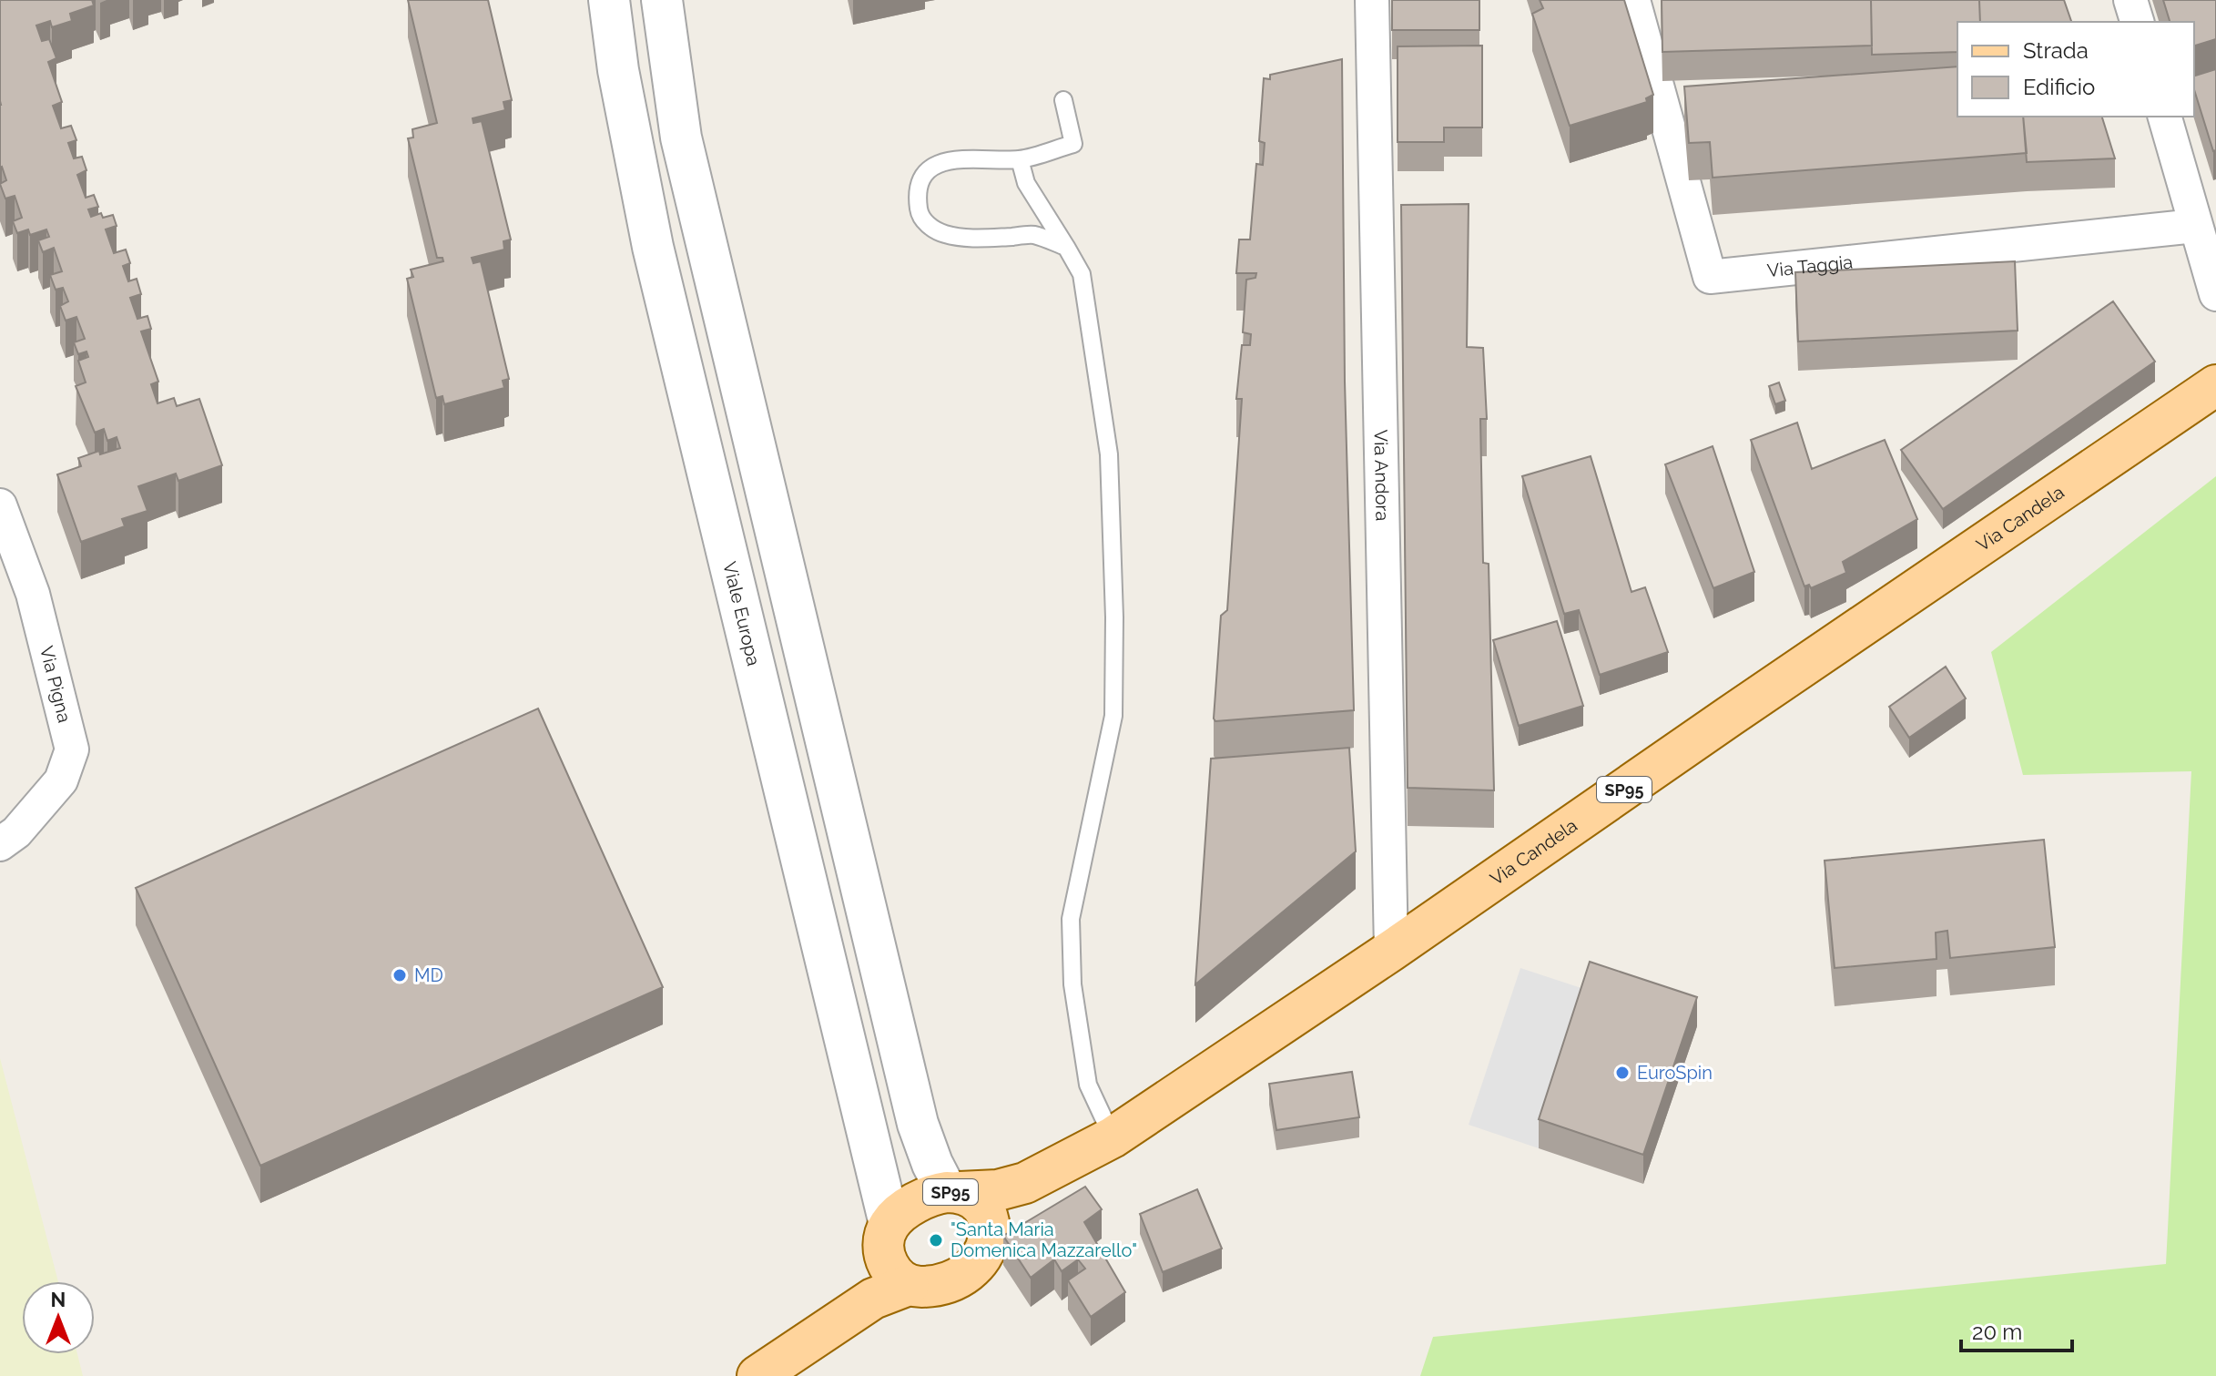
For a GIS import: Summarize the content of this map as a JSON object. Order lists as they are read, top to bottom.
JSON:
{
  "streets": {
    "main road": ["Via Candela", "SP95"],
    "street": [
      "Via Taggia",
      "Via Andora",
      "Viale Europa",
      "Via Pigna"
    ]
  },
  "crossings": [
    ["Via Andora", "Via Candela"],
    ["Via Candela", "Viale Europa"],
    ["Via Candela", "SP95"],
    ["Viale Europa", "SP95"]
  ],
  "places": ["MD", "EuroSpin", "\"Santa Maria Domenica Mazzarello\""],
  "legend": ["Strada", "Edificio"],
  "scale_bar": "20 m",
  "north": "top"
}
